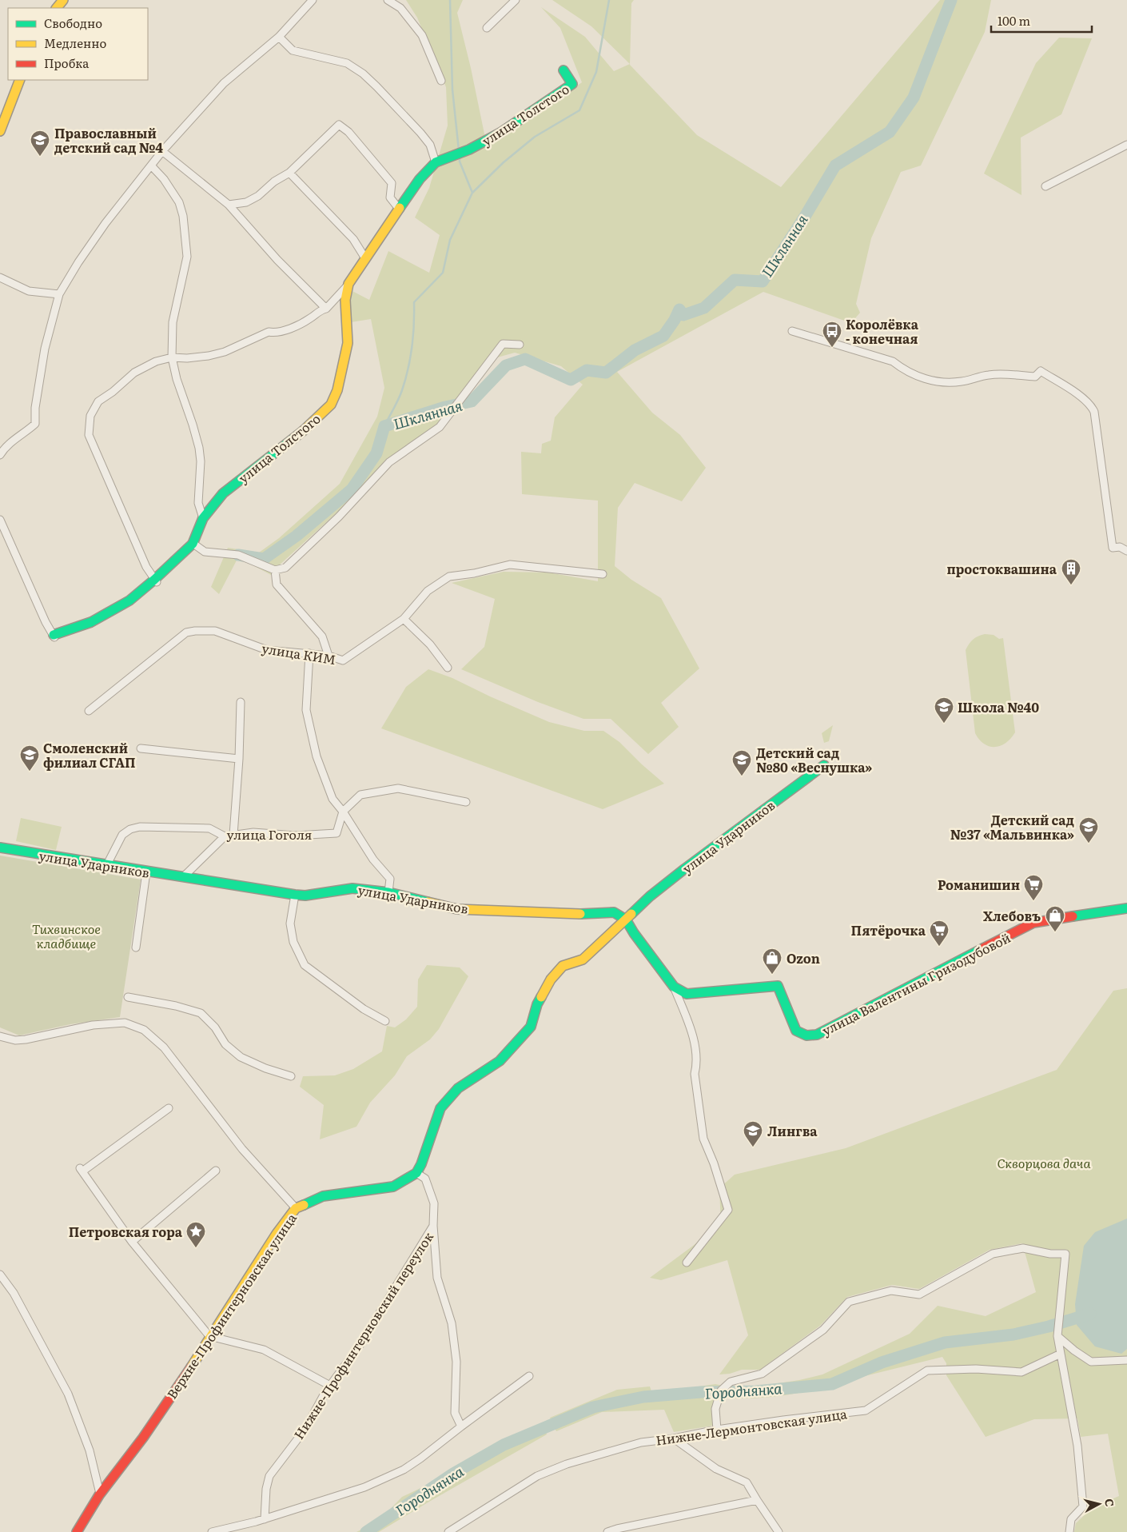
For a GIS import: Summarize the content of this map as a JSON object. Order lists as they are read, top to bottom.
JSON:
{
  "streets": {
    "street": [
      "улица Толстого",
      "улица КИМ",
      "улица Гоголя",
      "улица Ударников",
      "улица Валентины Гризодубовой",
      "Верхне-Профинтерновская улица",
      "Нижне-Профинтерновский переулок",
      "Нижне-Лермонтовская улица"
    ]
  },
  "crossings": [
    ["улица Гоголя", "улица Ударников"],
    ["Верхне-Профинтерновская улица", "Нижне-Профинтерновский переулок"]
  ],
  "water": ["Шклянная", "Городнянка"],
  "parks": ["Тихвинское кладбище", "Скворцова дача"],
  "places": {
    "school or university": [
      "Православный детский сад №4",
      "Школа №40",
      "Смоленский филиал СГАП",
      "Детский сад №80 «Веснушка»",
      "Детский сад №37 «Мальвинка»",
      "Лингва"
    ],
    "bus stop": ["Королёвка - конечная"],
    "building": ["простоквашина"],
    "supermarket": ["Романишин", "Пятёрочка"],
    "shop": ["Хлебовъ", "Ozon"],
    "place": ["Петровская гора"]
  },
  "legend": ["Свободно", "Медленно", "Пробка"],
  "scale_bar": "100 m",
  "north": "right"
}
